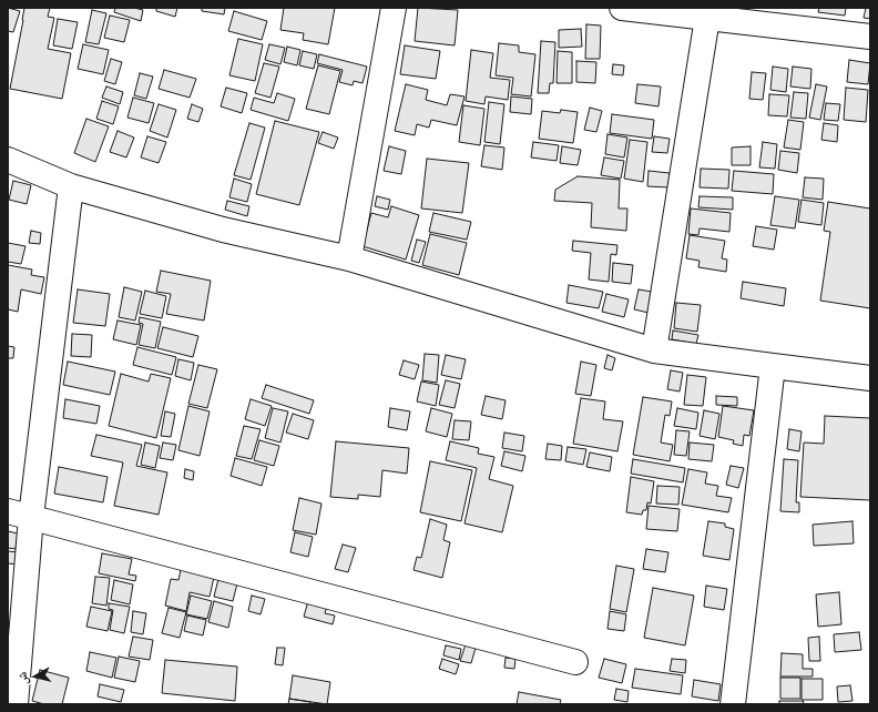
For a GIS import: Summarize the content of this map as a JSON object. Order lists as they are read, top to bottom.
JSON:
{
  "north": "left"
}
